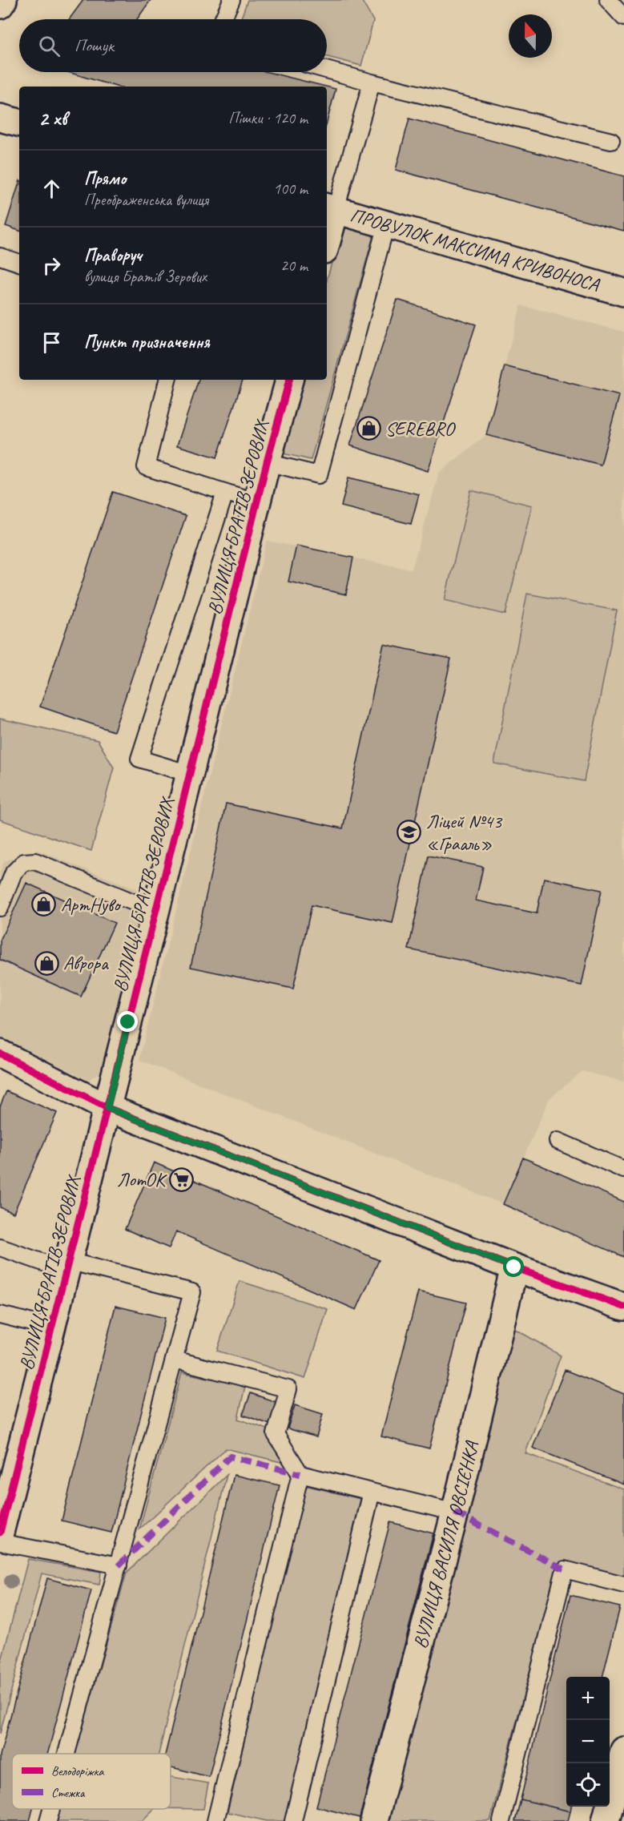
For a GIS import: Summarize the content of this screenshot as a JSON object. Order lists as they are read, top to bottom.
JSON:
{
  "streets": {
    "street": ["ПРОВУЛОК МАКСИМА КРИВОНОСА", "ВУЛИЦЯ БРАТІВ ЗЕРОВИХ", "ВУЛИЦЯ ВАСИЛЯ ОВСІЄНКА"]
  },
  "places": {
    "shop": ["SEREBRО", "АртНуво", "Аврора"],
    "school or university": ["Ліцей №43 «Грааль»"],
    "supermarket": ["ЛотОК"]
  },
  "legend": ["Велодоріжка", "Стежка"],
  "north": "top",
  "page": {
    "search": "Пошук",
    "heading": ["2 хв", "Пішки · 120 m"],
    "list": [
      ["Прямо", "Преображенська вулиця", "100 m"],
      ["Праворуч", "вулиця Братів Зерових", "20 m"],
      "Пункт призначення"
    ],
    "map_buttons": ["+", "−"]
  }
}
